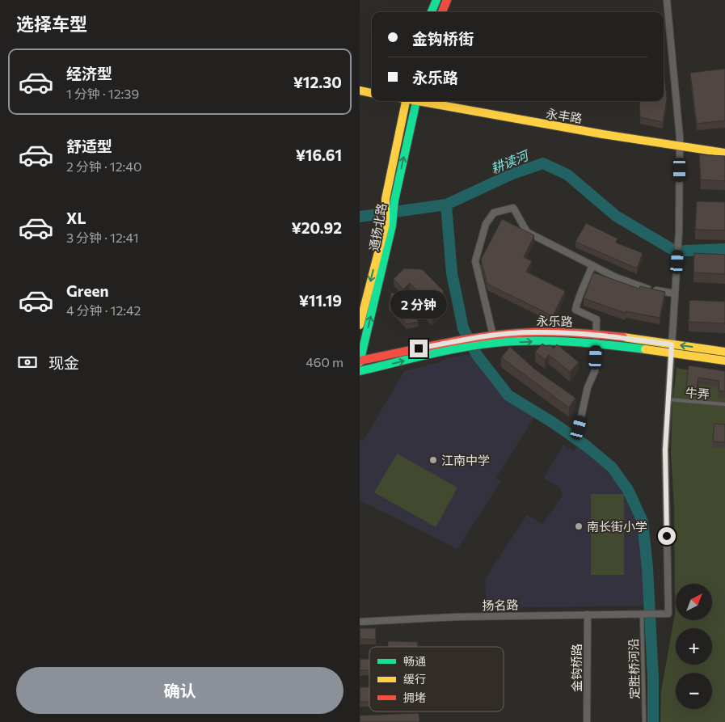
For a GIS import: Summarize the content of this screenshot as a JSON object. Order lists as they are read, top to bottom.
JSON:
{
  "streets": {
    "main road": ["永丰路", "通扬北路", "永乐路"],
    "street": ["扬名路", "金钩桥路"],
    "lane": ["牛弄", "定胜桥河沿"]
  },
  "crossings": [
    ["通扬北路", "永乐路"],
    ["牛弄", "扬名路"],
    ["扬名路", "金钩桥路"],
    ["扬名路", "定胜桥河沿"]
  ],
  "water": ["耕读河"],
  "places": ["江南中学", "南长街小学"],
  "legend": ["畅通", "缓行", "拥堵"],
  "north": "top right",
  "page": {
    "heading": "选择车型",
    "banner": ["金钩桥街", "永乐路"],
    "list": [
      {
        "name": "经济型",
        "note": "1 分钟 · 12:39",
        "value": "¥12.30"
      },
      {
        "name": "舒适型",
        "note": "2 分钟 · 12:40",
        "value": "¥16.61"
      },
      {
        "name": "XL",
        "note": "3 分钟 · 12:41",
        "value": "¥20.92"
      },
      {
        "name": "Green",
        "note": "4 分钟 · 12:42",
        "value": "¥11.19"
      }
    ],
    "bubble": "2 分钟",
    "pay": ["现金", "460 m"],
    "map_buttons": ["+", "−"],
    "buttons": "确认"
  }
}
